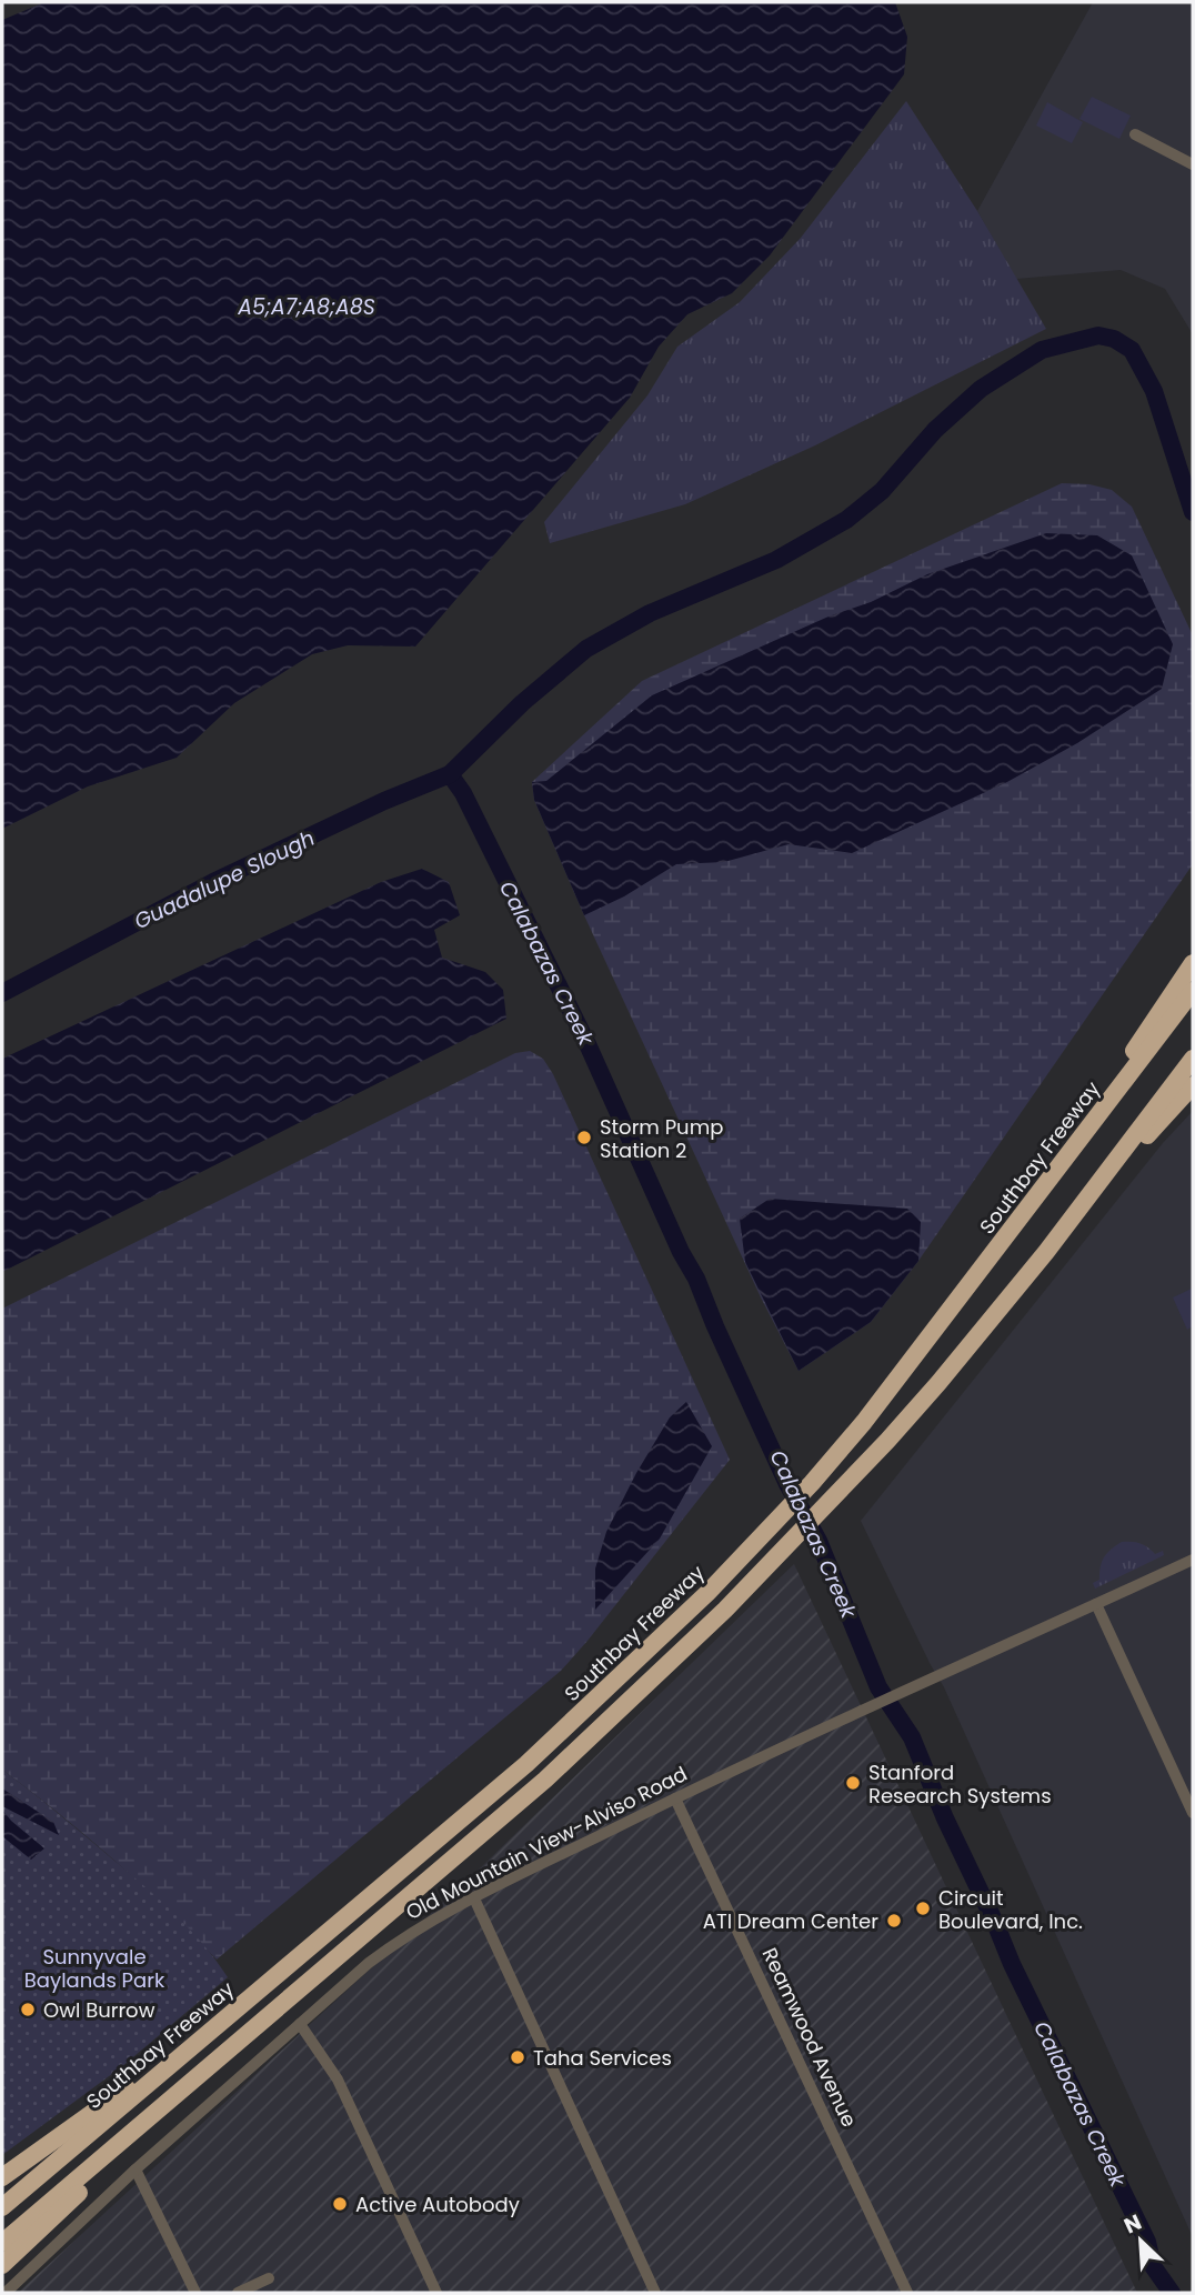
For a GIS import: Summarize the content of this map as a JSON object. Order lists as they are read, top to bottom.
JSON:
{
  "streets": {
    "highway": ["Southbay Freeway"],
    "street": ["Old Mountain View-Alviso Road", "Reamwood Avenue"]
  },
  "crossings": [
    ["Old Mountain View-Alviso Road", "Reamwood Avenue"]
  ],
  "water": ["A5;A7;A8;A8S", "Guadalupe Slough", "Calabazas Creek"],
  "parks": ["Sunnyvale Baylands Park"],
  "places": [
    "Storm Pump Station 2",
    "Stanford Research Systems",
    "Circuit Boulevard, Inc.",
    "ATI Dream Center",
    "Owl Burrow",
    "Taha Services",
    "Active Autobody"
  ],
  "north": "top left"
}
